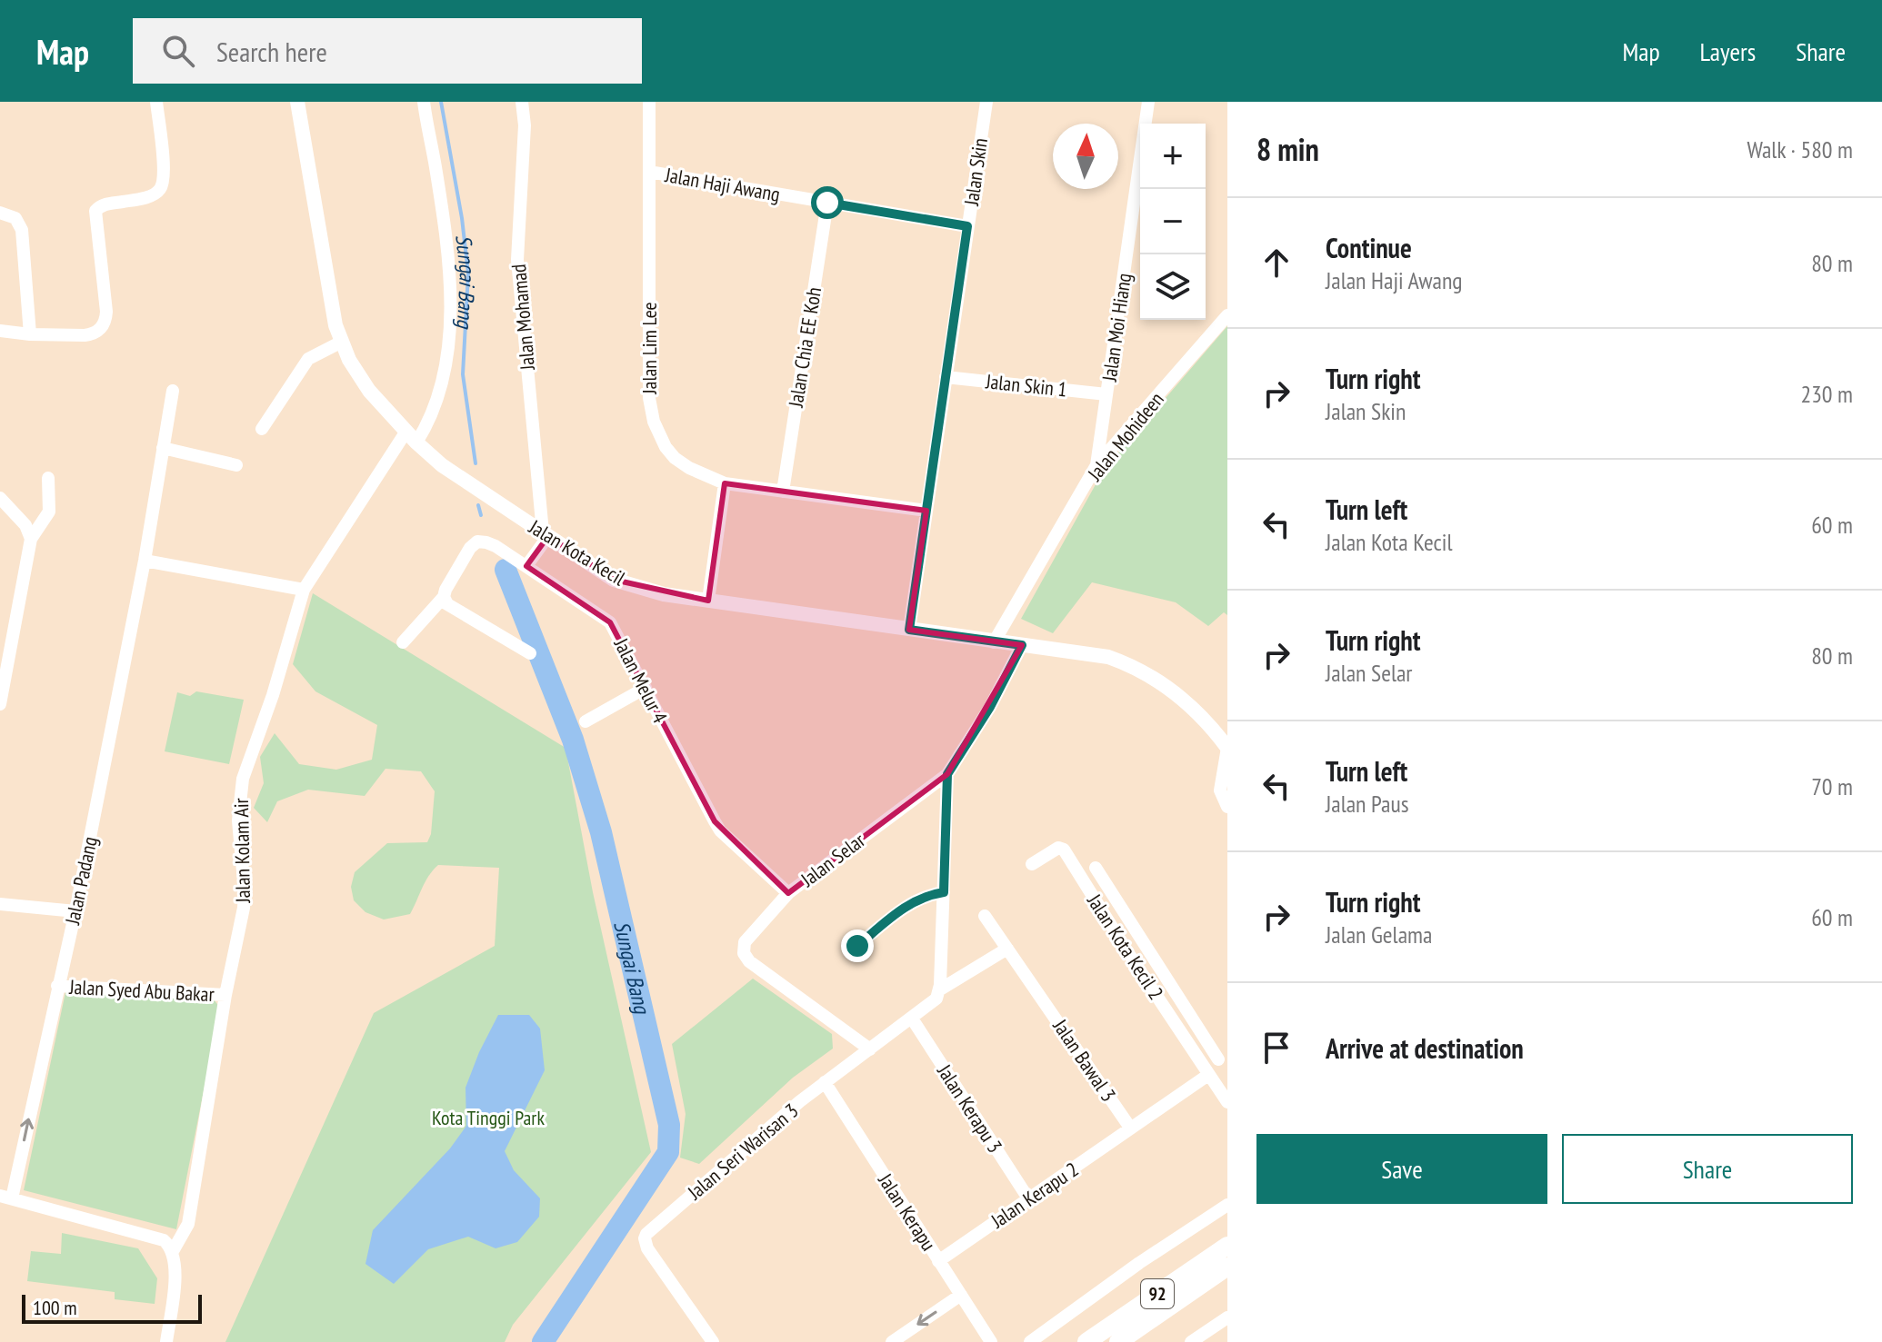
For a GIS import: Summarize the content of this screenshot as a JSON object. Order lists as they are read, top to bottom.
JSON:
{
  "streets": {
    "main road": ["92"],
    "street": [
      "Jalan Skin",
      "Jalan Haji Awang",
      "Jalan Mohamad",
      "Jalan Moi Hiang",
      "Jalan Chia EE Koh",
      "Jalan Lim Lee",
      "Jalan Skin 1",
      "Jalan Mohideen",
      "Jalan Kota Kecil",
      "Jalan Melur 4",
      "Jalan Kolam Air",
      "Jalan Selar",
      "Jalan Padang",
      "Jalan Kota Kecil 2",
      "Jalan Syed Abu Bakar",
      "Jalan Bawal 3",
      "Jalan Kerapu 3",
      "Jalan Seri Warisan 3",
      "Jalan Kerapu 2",
      "Jalan Kerapu"
    ]
  },
  "crossings": [
    ["Jalan Skin", "Jalan Haji Awang"],
    ["Jalan Skin", "Jalan Lim Lee"],
    ["Jalan Skin", "Jalan Skin 1"],
    ["Jalan Skin", "Jalan Kota Kecil"],
    ["Jalan Haji Awang", "Jalan Chia EE Koh"],
    ["Jalan Haji Awang", "Jalan Lim Lee"],
    ["Jalan Mohamad", "Jalan Kota Kecil"],
    ["Jalan Moi Hiang", "Jalan Skin 1"],
    ["Jalan Moi Hiang", "Jalan Mohideen"],
    ["Jalan Chia EE Koh", "Jalan Lim Lee"],
    ["Jalan Mohideen", "Jalan Kota Kecil"],
    ["Jalan Kota Kecil", "Jalan Kolam Air"],
    ["Jalan Kota Kecil", "Jalan Selar"],
    ["Jalan Melur 4", "Jalan Selar"],
    ["Jalan Kolam Air", "Jalan Syed Abu Bakar"],
    ["Jalan Selar", "Jalan Seri Warisan 3"],
    ["Jalan Padang", "Jalan Syed Abu Bakar"],
    ["Jalan Bawal 3", "Jalan Seri Warisan 3"],
    ["Jalan Bawal 3", "Jalan Kerapu 2"],
    ["Jalan Kerapu 3", "Jalan Seri Warisan 3"],
    ["Jalan Kerapu 3", "Jalan Kerapu 2"],
    ["Jalan Seri Warisan 3", "Jalan Kerapu"],
    ["Jalan Kerapu 2", "Jalan Kerapu"]
  ],
  "water": ["Sungai Bang"],
  "parks": ["Kota Tinggi Park"],
  "scale_bar": "100 m",
  "north": "top",
  "page": {
    "header": "Map",
    "search": "Search here",
    "nav": ["Map", "Layers", "Share"],
    "heading": ["8 min", "Walk · 580 m"],
    "map_buttons": ["+", "−"],
    "list": [
      ["Continue", "Jalan Haji Awang", "80 m"],
      ["Turn right", "Jalan Skin", "230 m"],
      ["Turn left", "Jalan Kota Kecil", "60 m"],
      ["Turn right", "Jalan Selar", "80 m"],
      ["Turn left", "Jalan Paus", "70 m"],
      ["Turn right", "Jalan Gelama", "60 m"],
      "Arrive at destination"
    ],
    "buttons": ["Save", "Share"],
    "scale": "100 m"
  }
}
